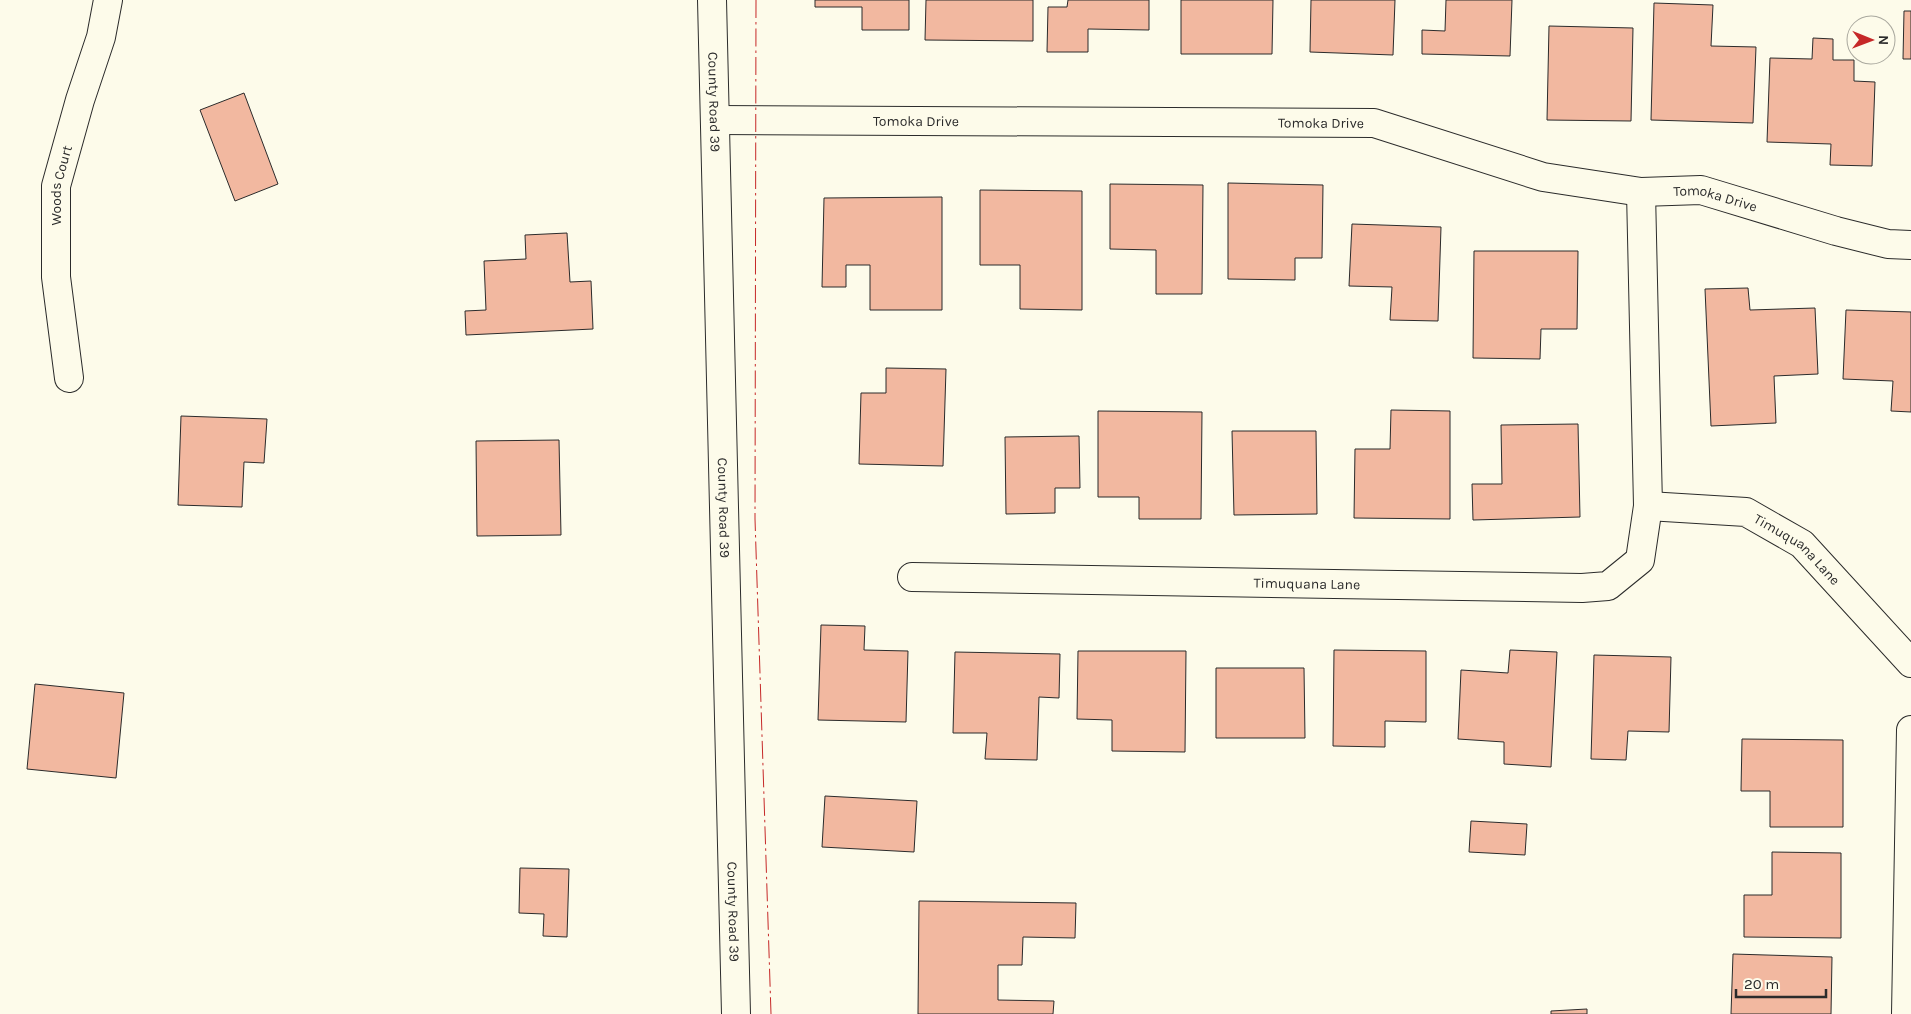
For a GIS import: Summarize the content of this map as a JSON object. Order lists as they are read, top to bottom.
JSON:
{
  "streets": {
    "street": [
      "County Road 39",
      "Tomoka Drive",
      "Woods Court",
      "Timuquana Lane"
    ]
  },
  "crossings": [
    ["County Road 39", "Tomoka Drive"],
    ["Tomoka Drive", "Timuquana Lane"]
  ],
  "scale_bar": "20 m",
  "north": "right"
}
